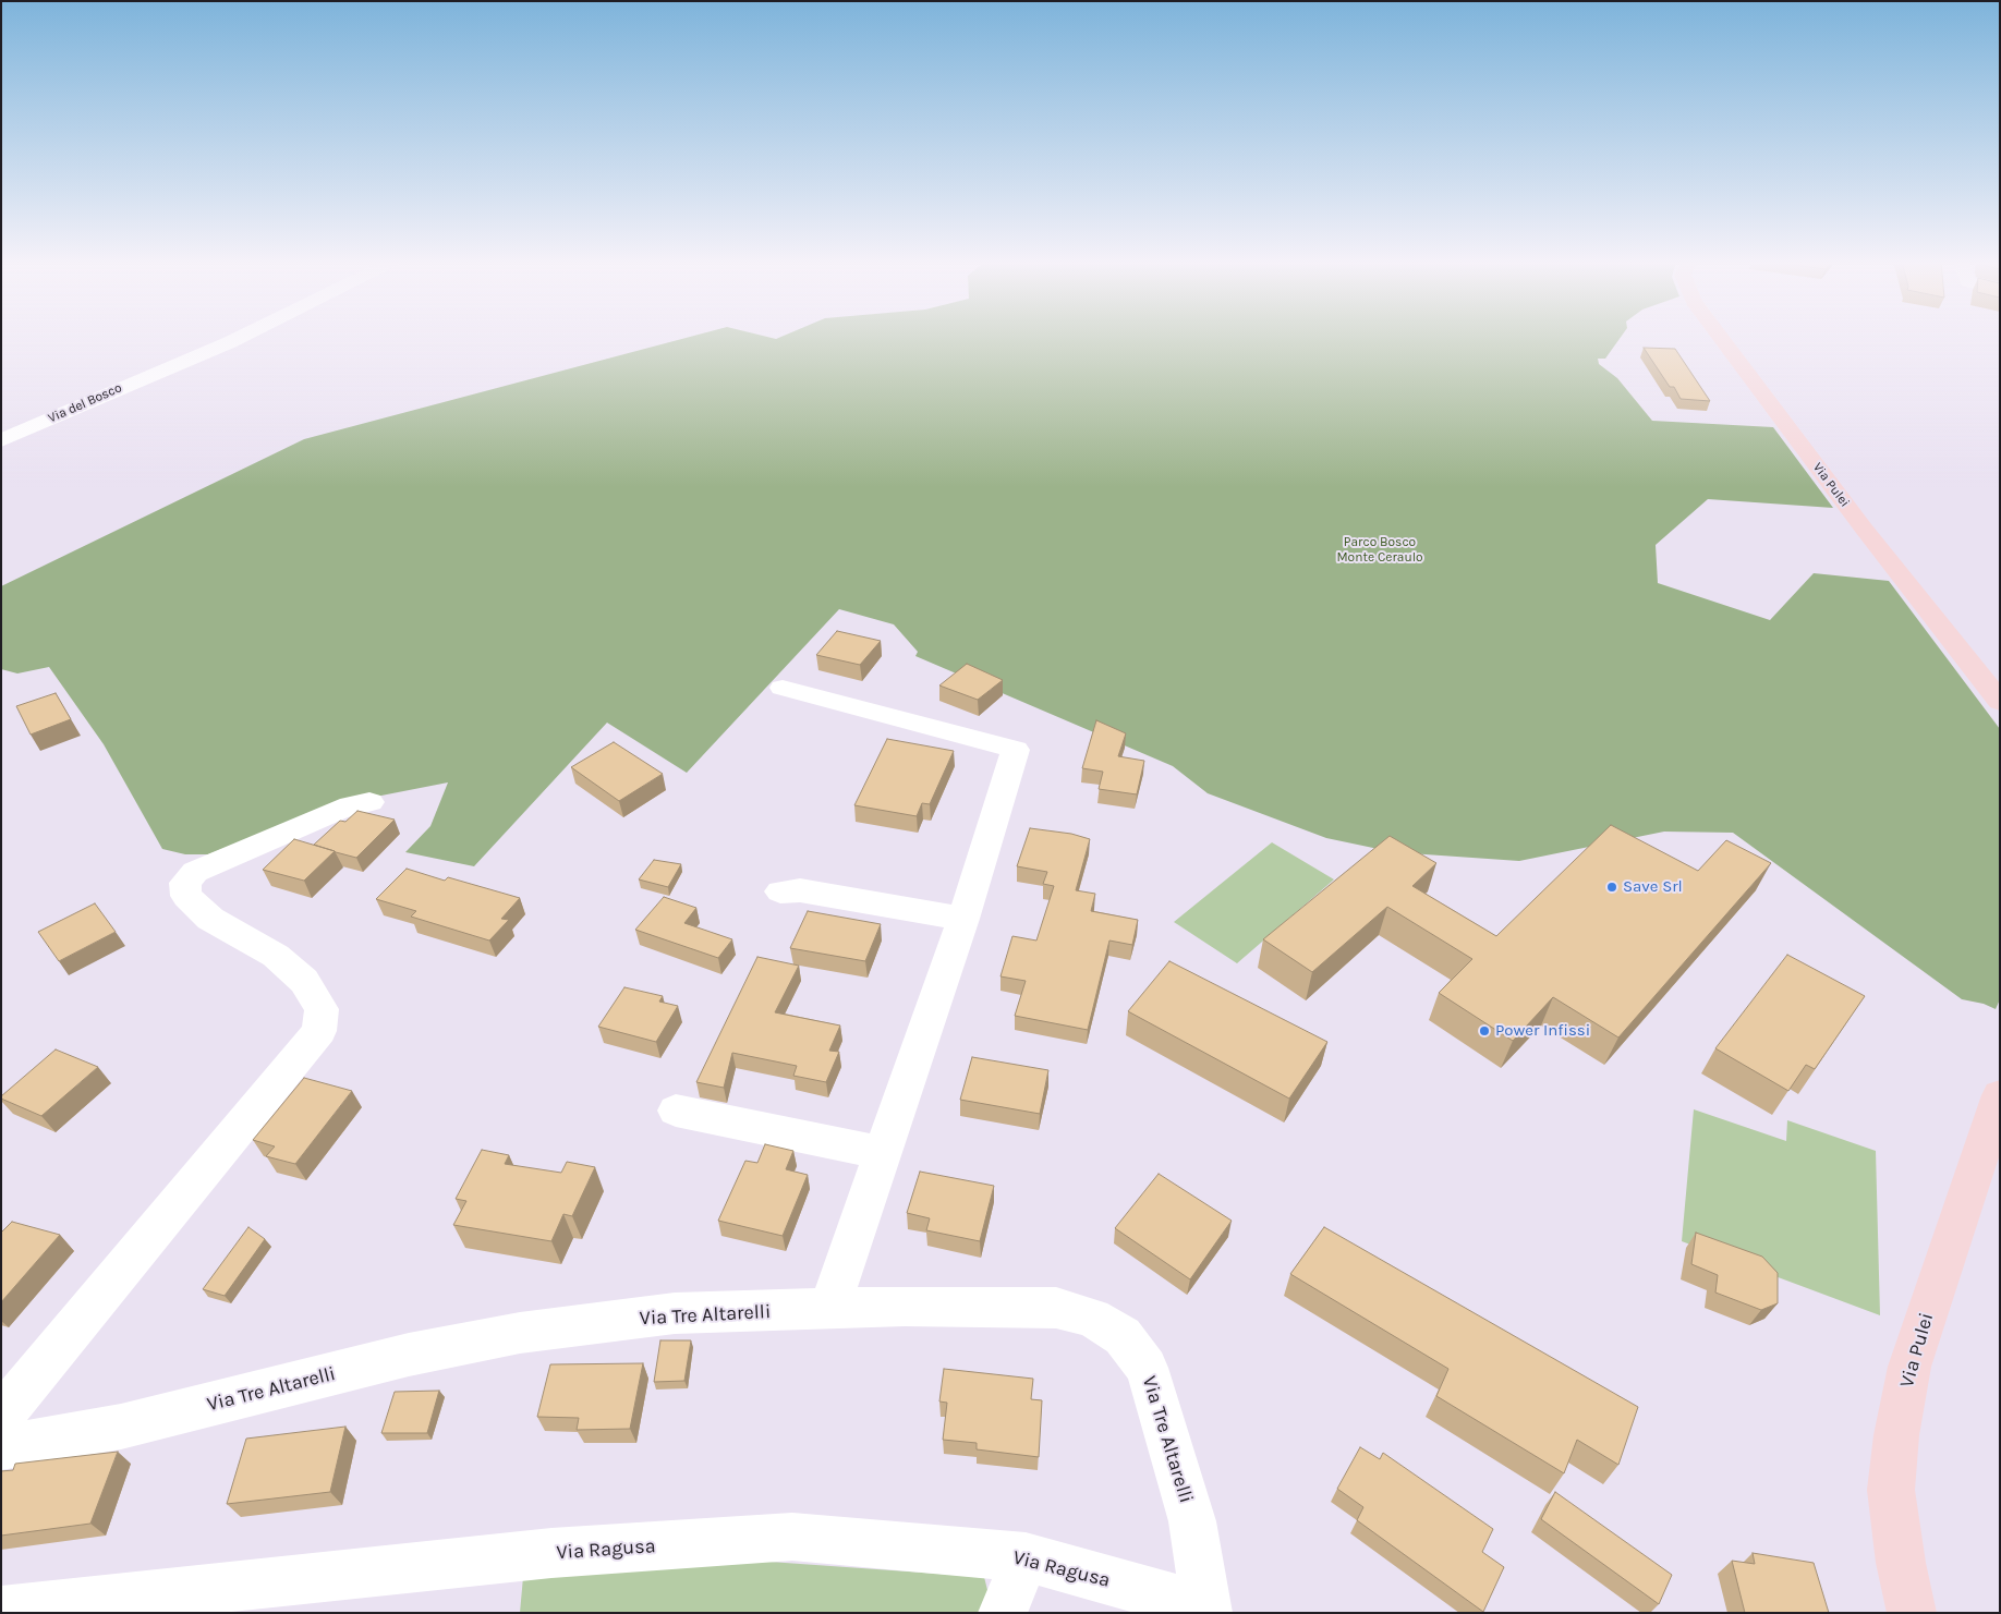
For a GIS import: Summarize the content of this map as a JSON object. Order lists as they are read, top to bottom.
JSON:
{
  "streets": {
    "main road": ["Via Pulei"],
    "street": ["Via del Bosco", "Via Tre Altarelli", "Via Ragusa"]
  },
  "crossings": [
    ["Via Tre Altarelli", "Via Ragusa"]
  ],
  "parks": ["Parco Bosco Monte Ceraulo"],
  "places": ["Save Srl", "Power Infissi"]
}
